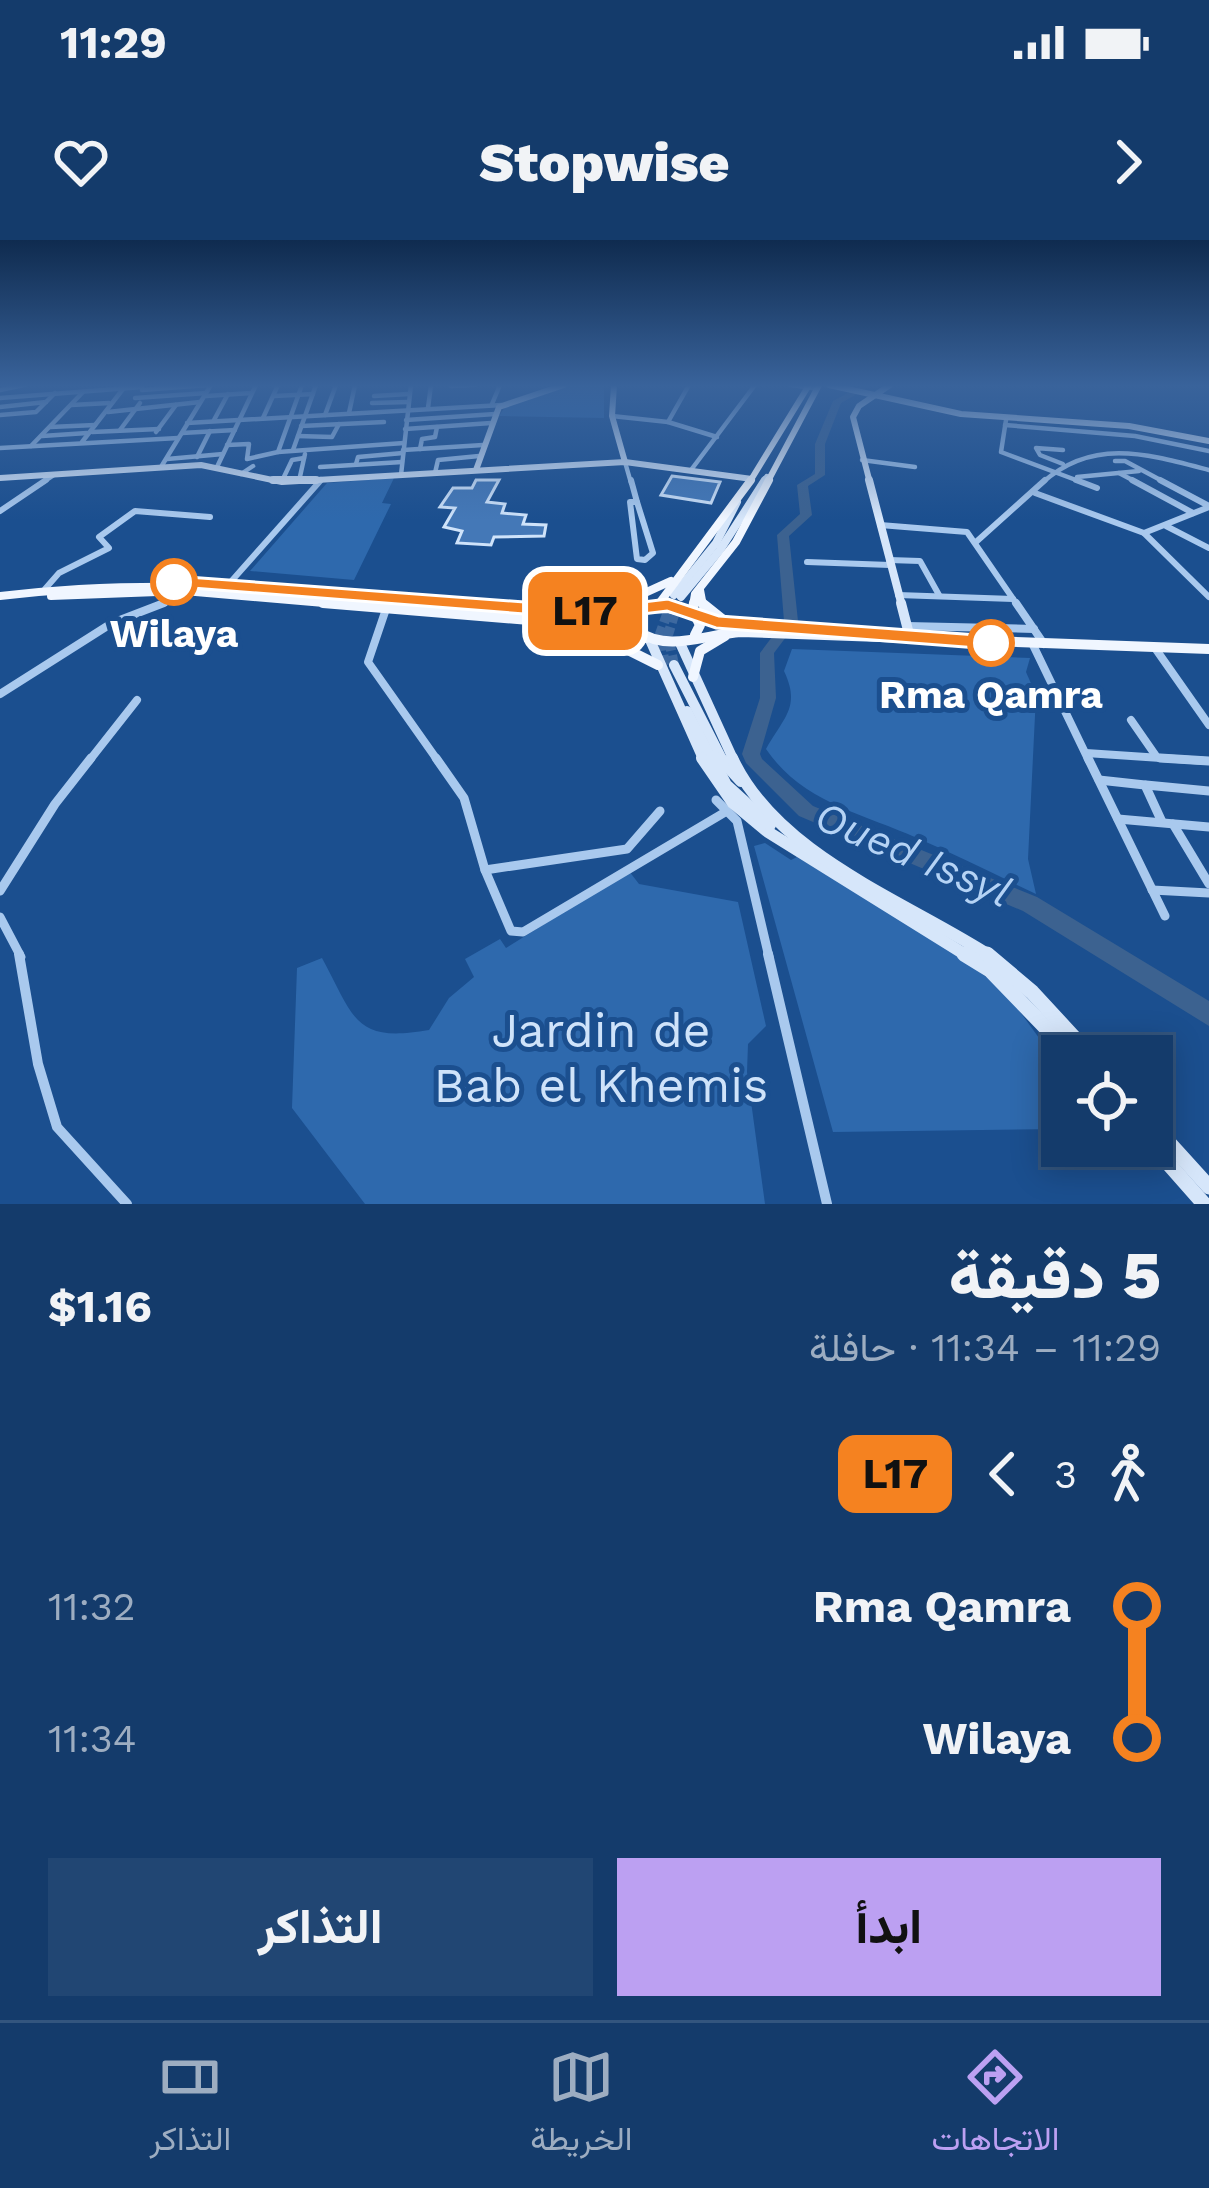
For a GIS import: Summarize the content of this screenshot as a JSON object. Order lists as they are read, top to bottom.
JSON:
{
  "water": ["Oued Issyl"],
  "parks": ["Jardin de Bab el Khemis"],
  "places": ["Wilaya", "Rma Qamra"],
  "lines": ["bus line L17"],
  "page": {
    "status": "11:29",
    "header": "Stopwise",
    "on_map": "L17",
    "heading": ["5 دقيقة", "11:29 – 11:34 · حافلة", "$1.16"],
    "legs": ["3", "L17"],
    "list": [
      {
        "name": "Rma Qamra",
        "value": "11:32"
      },
      {
        "name": "Wilaya",
        "value": "11:34"
      }
    ],
    "buttons": ["ابدأ", "التذاكر"],
    "tabs": ["الاتجاهات", "الخريطة", "التذاكر"]
  }
}
